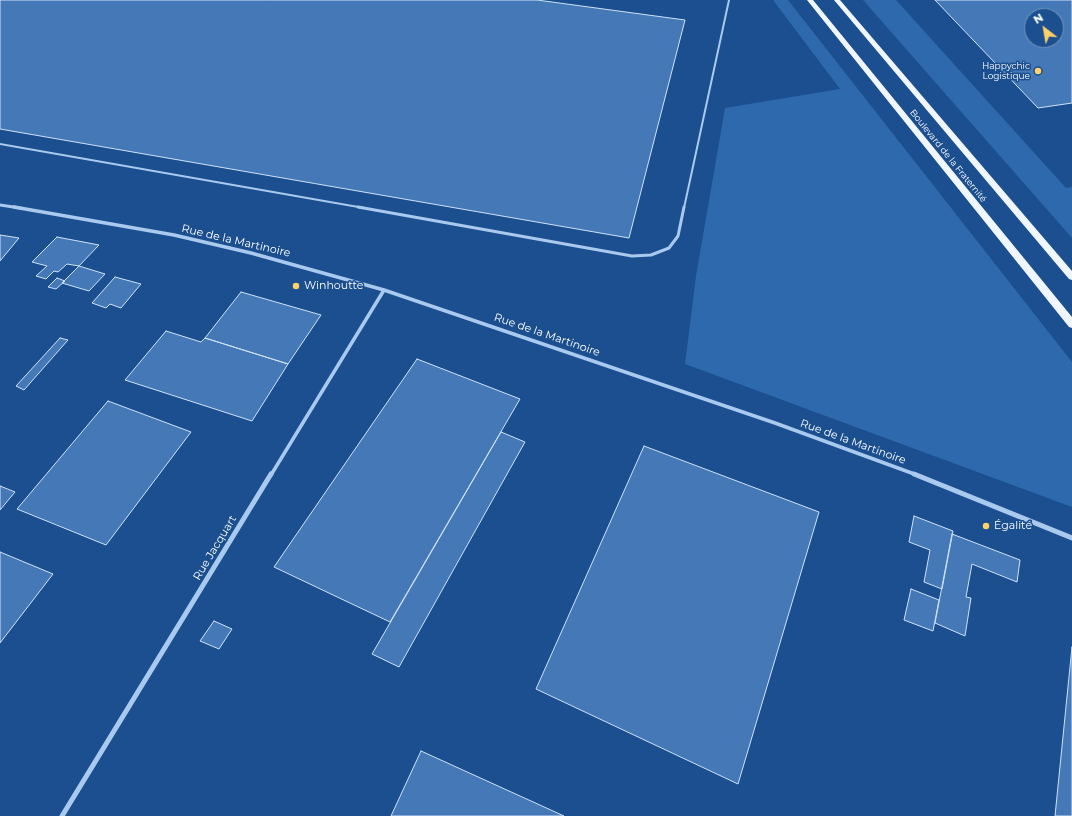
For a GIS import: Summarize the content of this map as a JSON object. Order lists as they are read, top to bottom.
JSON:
{
  "streets": {
    "main road": ["Boulevard de la Fraternité"],
    "street": ["Rue de la Martinoire", "Rue Jacquart"]
  },
  "crossings": [
    ["Rue de la Martinoire", "Rue Jacquart"]
  ],
  "places": ["Happychic Logistique", "Winhoutte", "Égalité"],
  "north": "top left"
}
